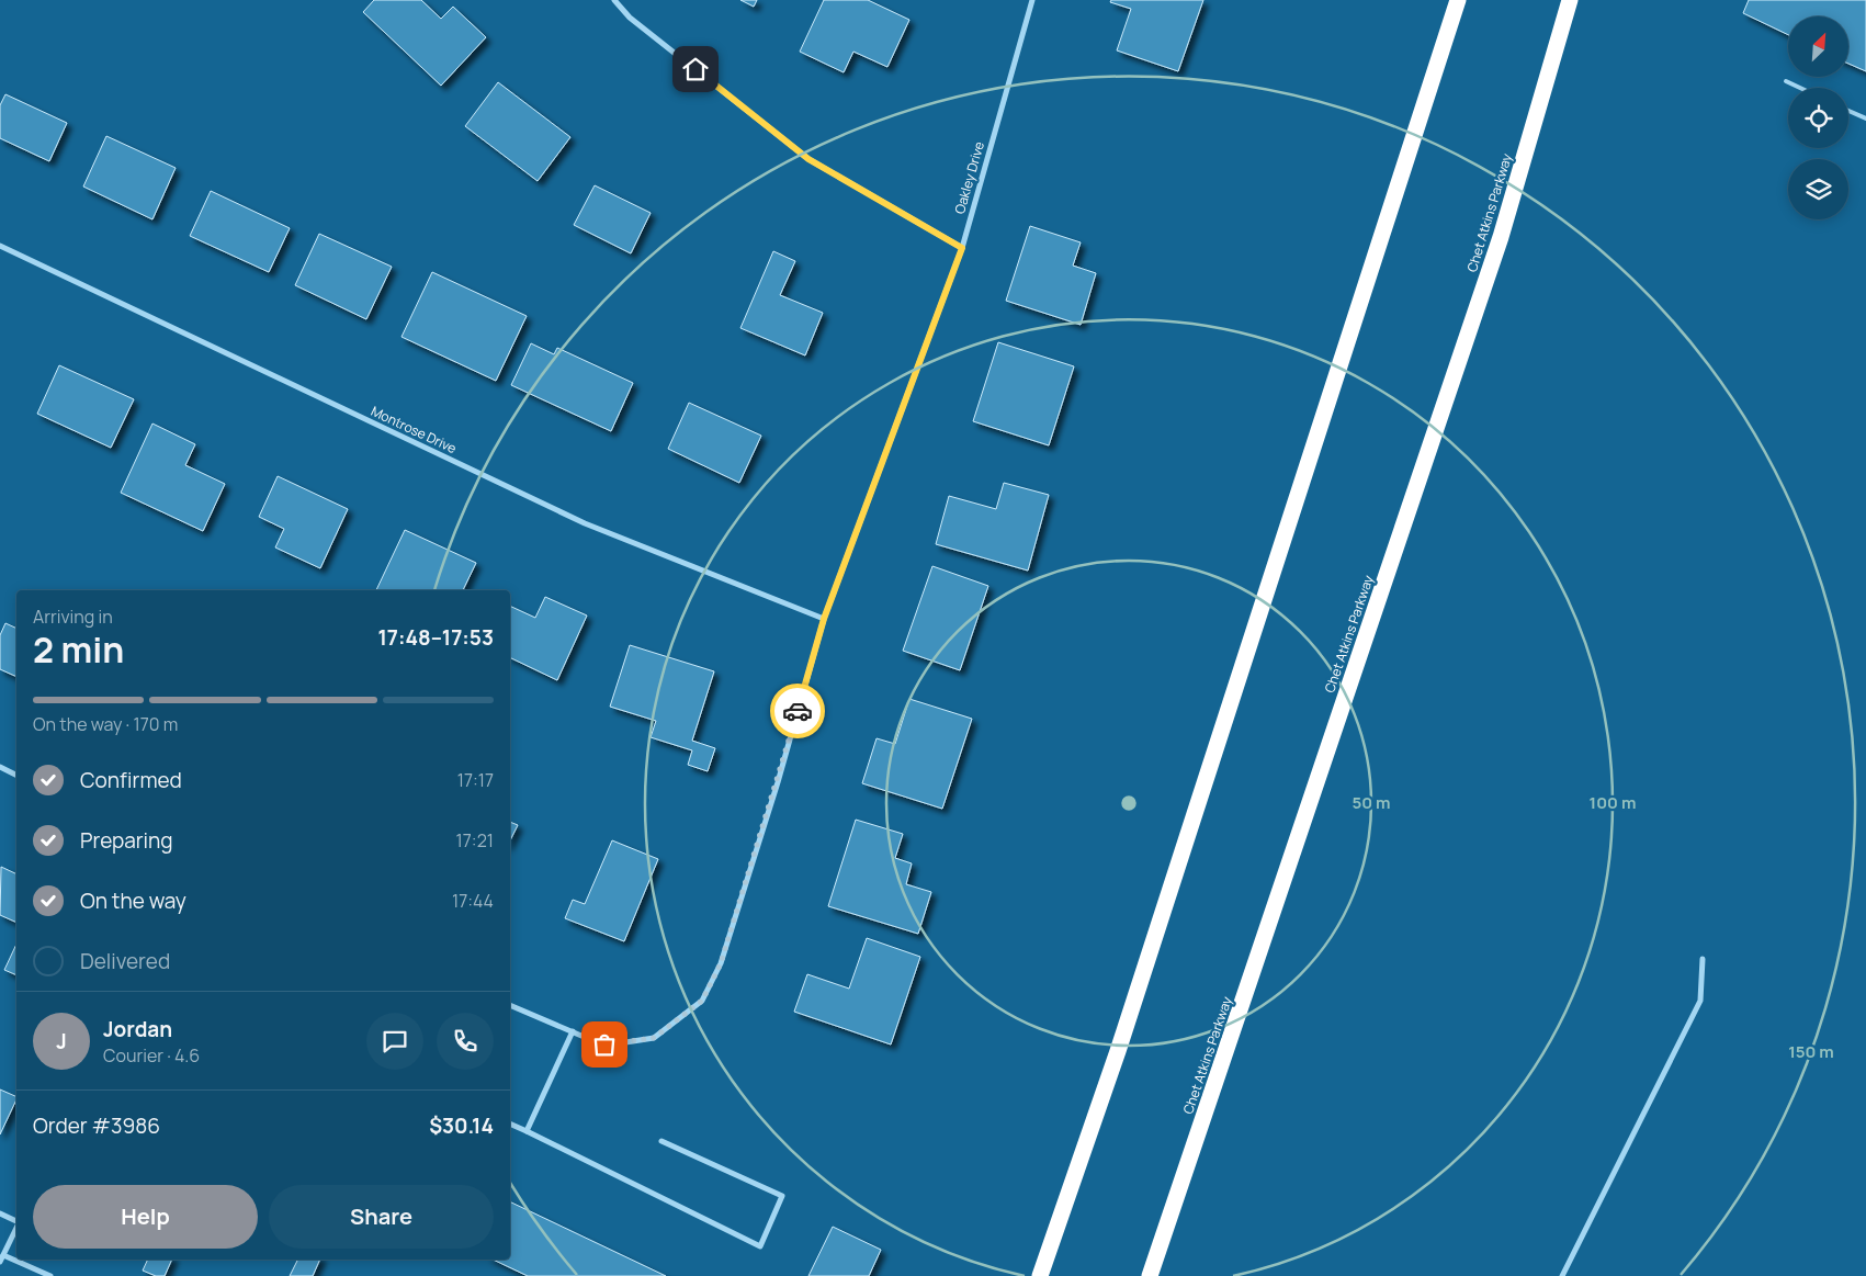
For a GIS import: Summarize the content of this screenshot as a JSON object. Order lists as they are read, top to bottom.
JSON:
{
  "streets": {
    "highway": ["Chet Atkins Parkway"],
    "street": ["Oakley Drive", "Montrose Drive"]
  },
  "crossings": [
    ["Oakley Drive", "Montrose Drive"]
  ],
  "north": "top right",
  "page": {
    "heading": ["2 min", "Arriving in", "17:48–17:53"],
    "panel": [
      "Jordan",
      "Courier · 4.6",
      "Order #3986",
      "$30.14"
    ],
    "bar": "On the way · 170 m",
    "list": [
      ["Confirmed", "17:17"],
      ["Preparing", "17:21"],
      ["On the way", "17:44"],
      "Delivered"
    ],
    "round": "J",
    "buttons": ["Help", "Share"]
  },
  "rings": ["50 m", "100 m", "150 m"]
}
